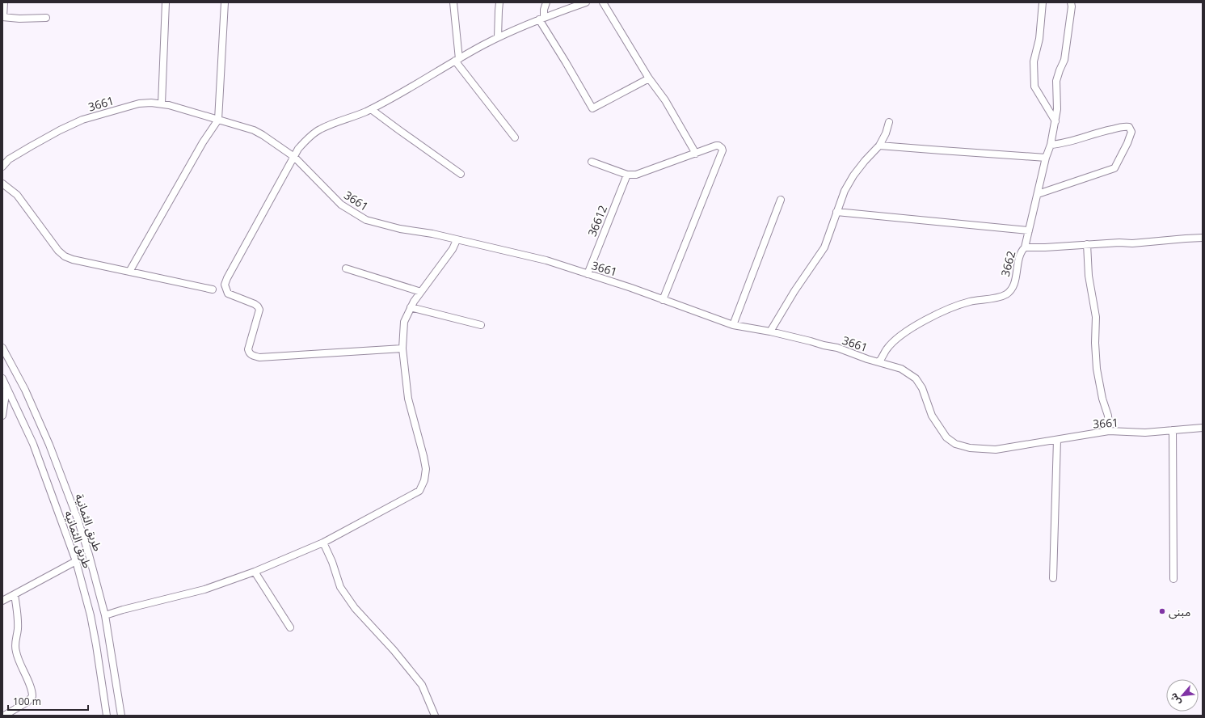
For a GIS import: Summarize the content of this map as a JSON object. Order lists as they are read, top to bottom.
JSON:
{
  "streets": {
    "street": [
      "3661",
      "36612",
      "3662",
      "طريق الثمانية",
      "طريق الثمانيه"
    ]
  },
  "crossings": [
    ["3661", "36612"],
    ["3661", "3662"]
  ],
  "places": ["مبنى"],
  "scale_bar": "100 m",
  "north": "bottom left"
}
